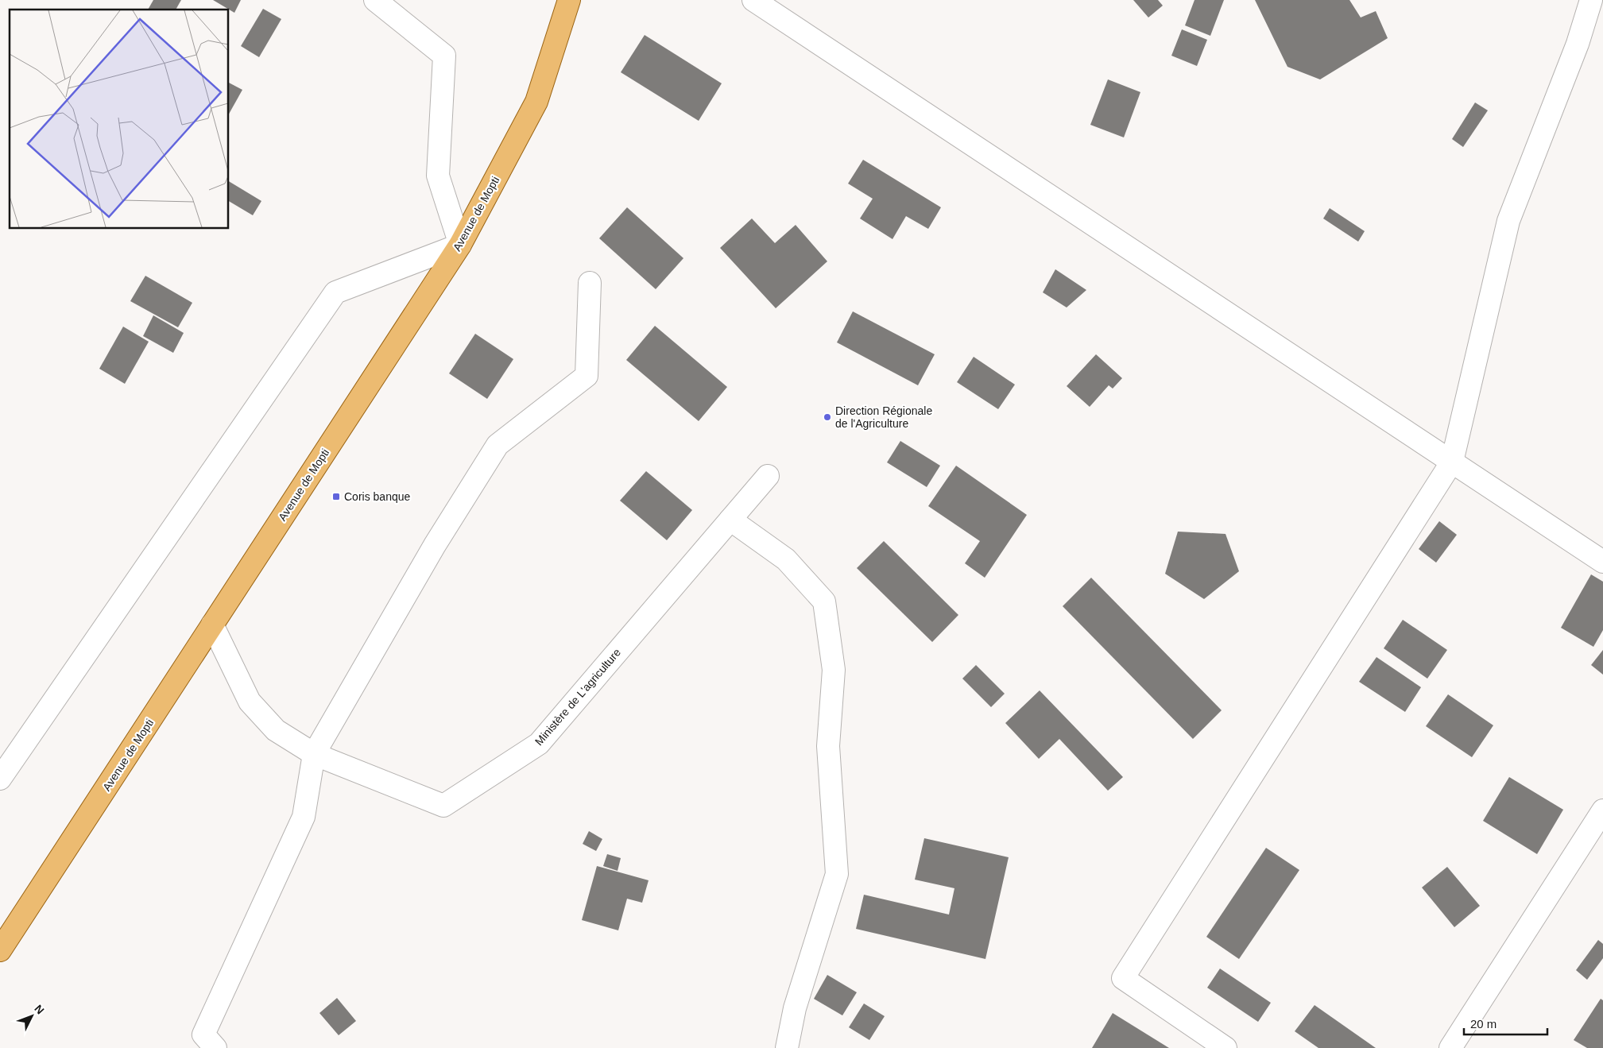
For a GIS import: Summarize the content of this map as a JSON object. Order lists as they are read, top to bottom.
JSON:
{
  "streets": {
    "main road": ["Avenue de Mopti"],
    "street": ["Ministère de L'agriculture"]
  },
  "crossings": [
    ["Avenue de Mopti", "Ministère de L'agriculture"]
  ],
  "places": {
    "other": ["Direction Régionale de l'Agriculture"],
    "transit": ["Coris banque"]
  },
  "scale_bar": "20 m",
  "north": "top right"
}
